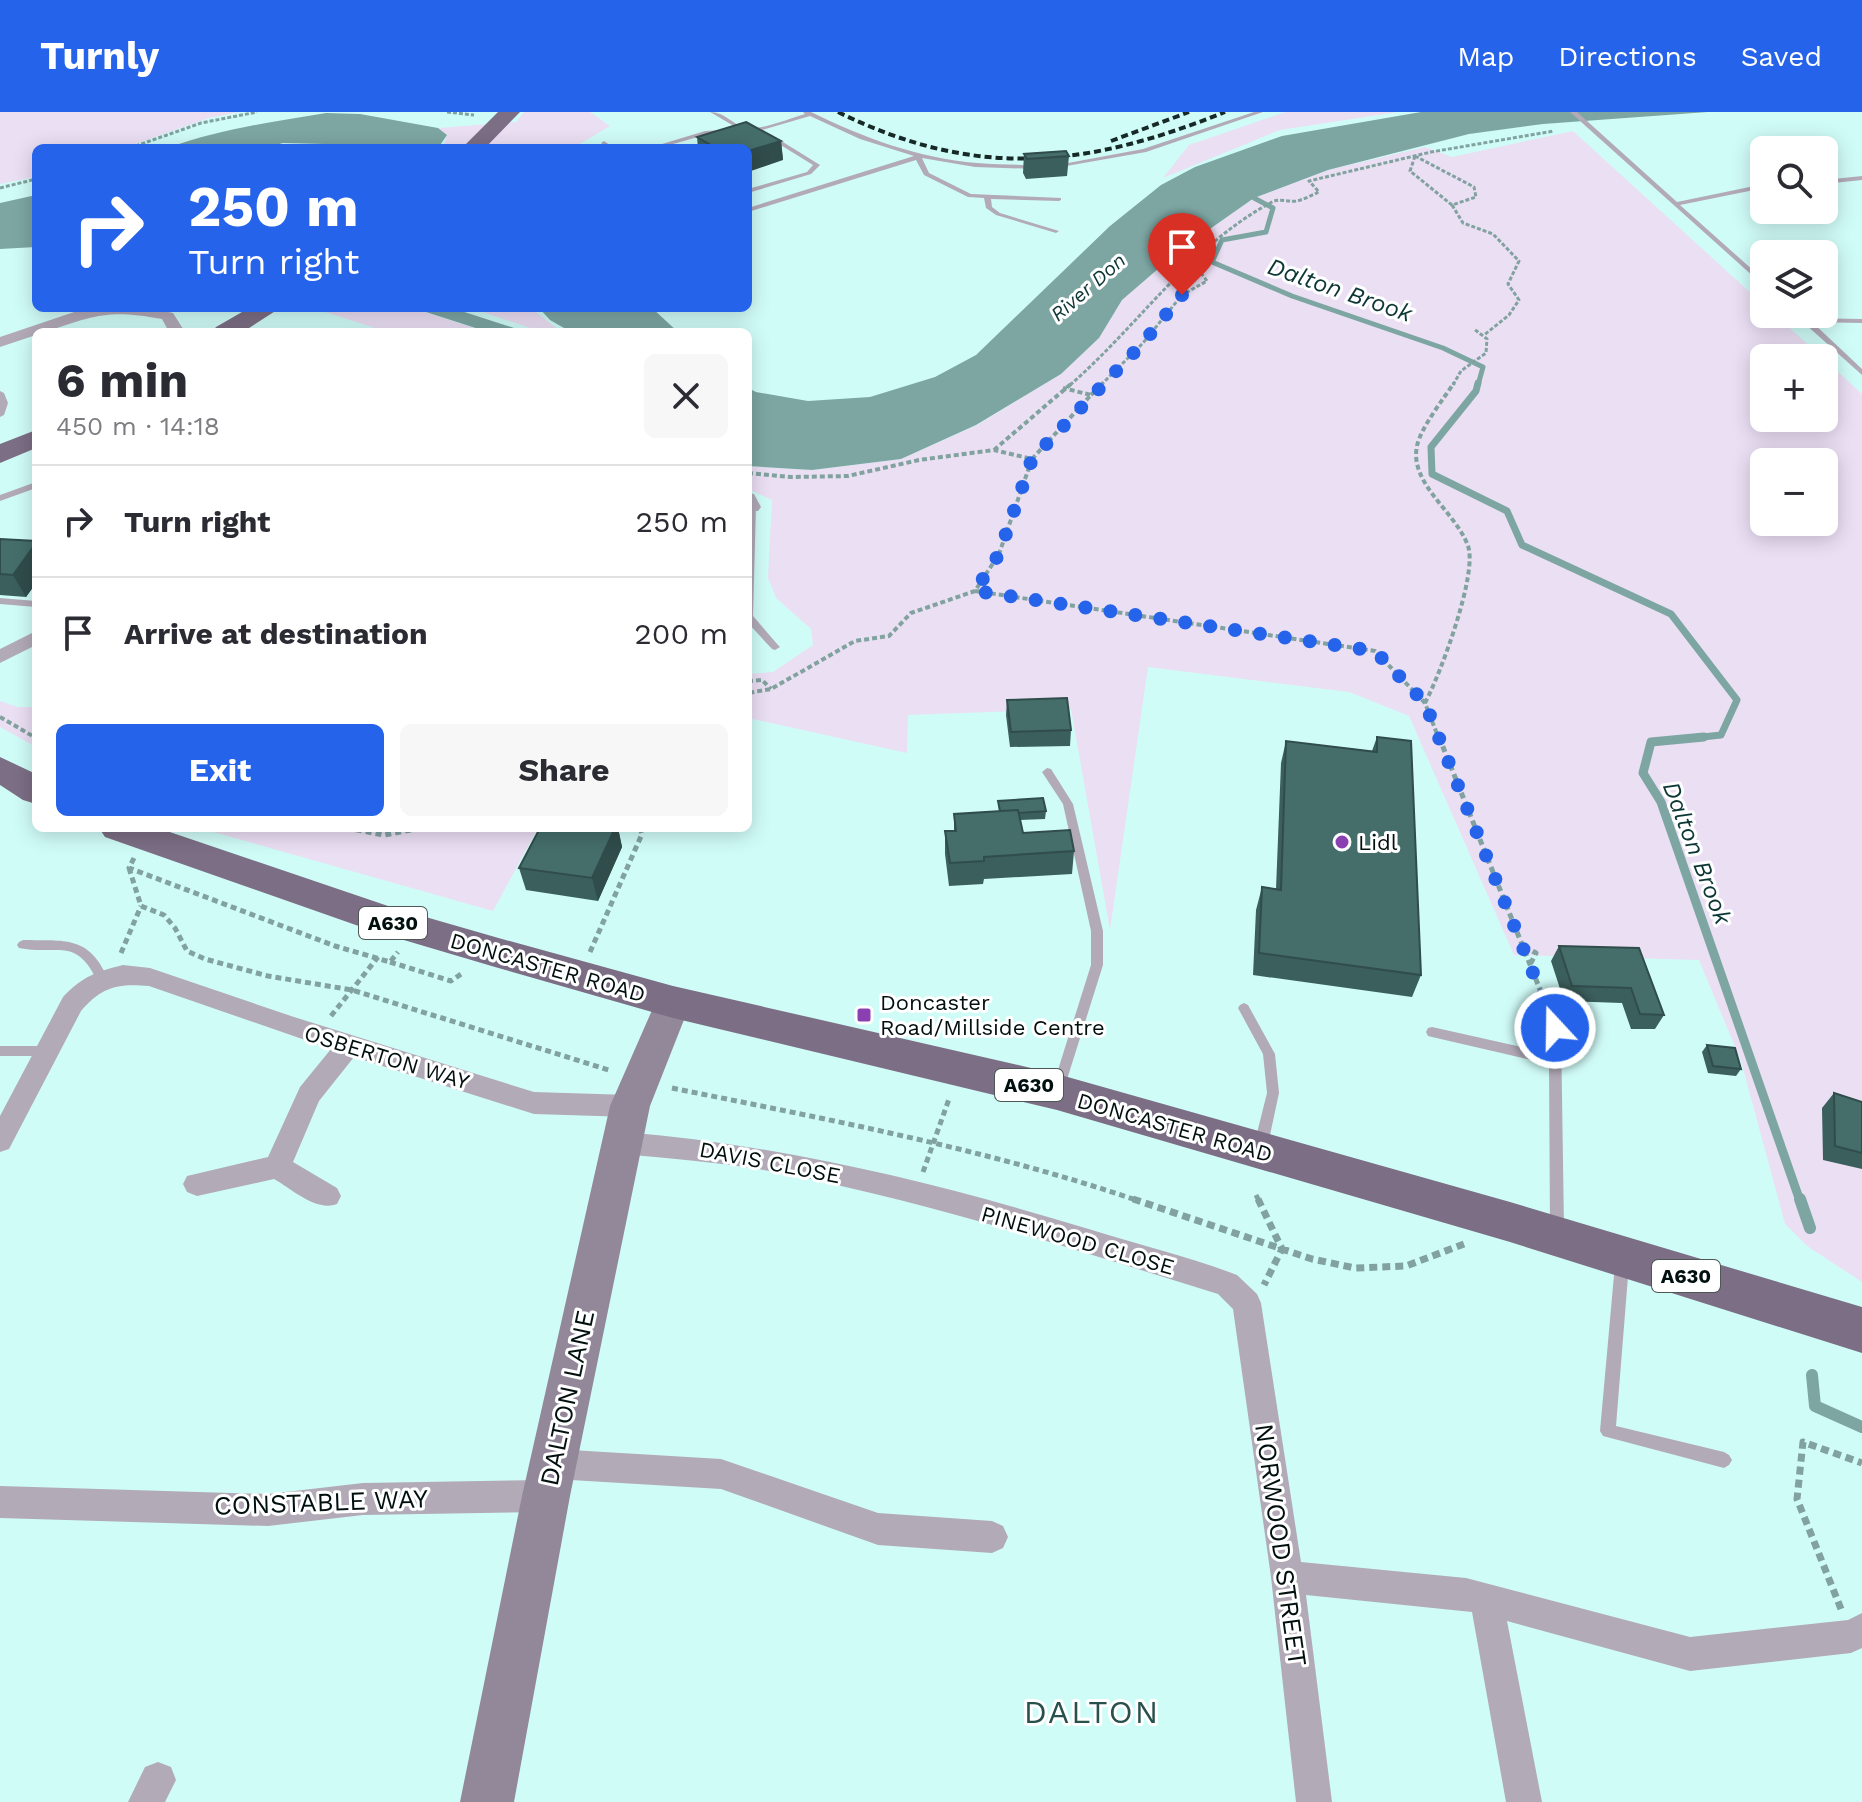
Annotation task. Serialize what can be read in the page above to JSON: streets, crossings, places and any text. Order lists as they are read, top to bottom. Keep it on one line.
{"streets":{"main road":["A630","DONCASTER ROAD"],"street":["OSBERTON WAY","DAVIS CLOSE","PINEWOOD CLOSE","DALTON LANE","CONSTABLE WAY","NORWOOD STREET"]},"crossings":[["DONCASTER ROAD","DALTON LANE"],["OSBERTON WAY","DAVIS CLOSE"],["OSBERTON WAY","DALTON LANE"],["DAVIS CLOSE","PINEWOOD CLOSE"],["DAVIS CLOSE","DALTON LANE"],["PINEWOOD CLOSE","NORWOOD STREET"],["DALTON LANE","CONSTABLE WAY"]],"districts":["DALTON"],"water":["River Don","Dalton Brook"],"places":{"other":["Lidl"],"transit":["Doncaster Road/Millside Centre"]},"page":{"header":"Turnly","nav":["Map","Directions","Saved"],"map_buttons":["+","−"],"turn":["250 m","Turn right"],"heading":["6 min","450 m · 14:18"],"list":[{"name":"Turn right","value":"250 m"},{"name":"Arrive at destination","value":"200 m"}],"buttons":["Exit","Share"]}}
